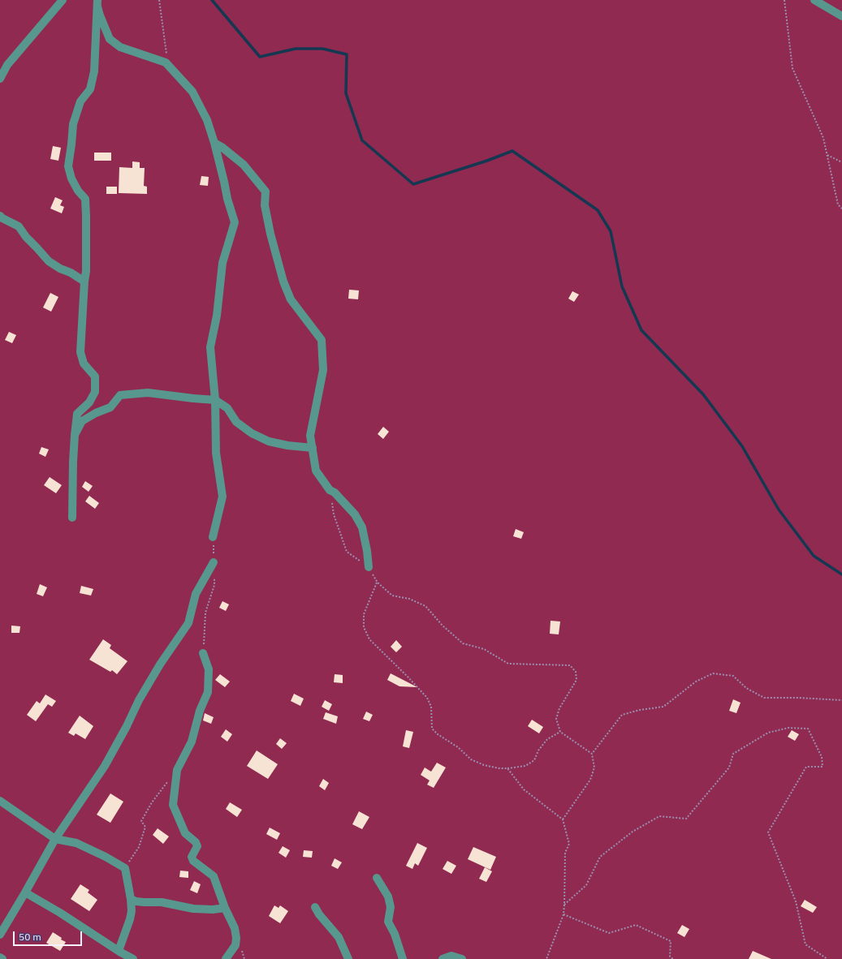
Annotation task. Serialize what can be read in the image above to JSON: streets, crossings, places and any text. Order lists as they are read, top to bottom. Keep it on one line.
{"scale_bar":"50 m"}
